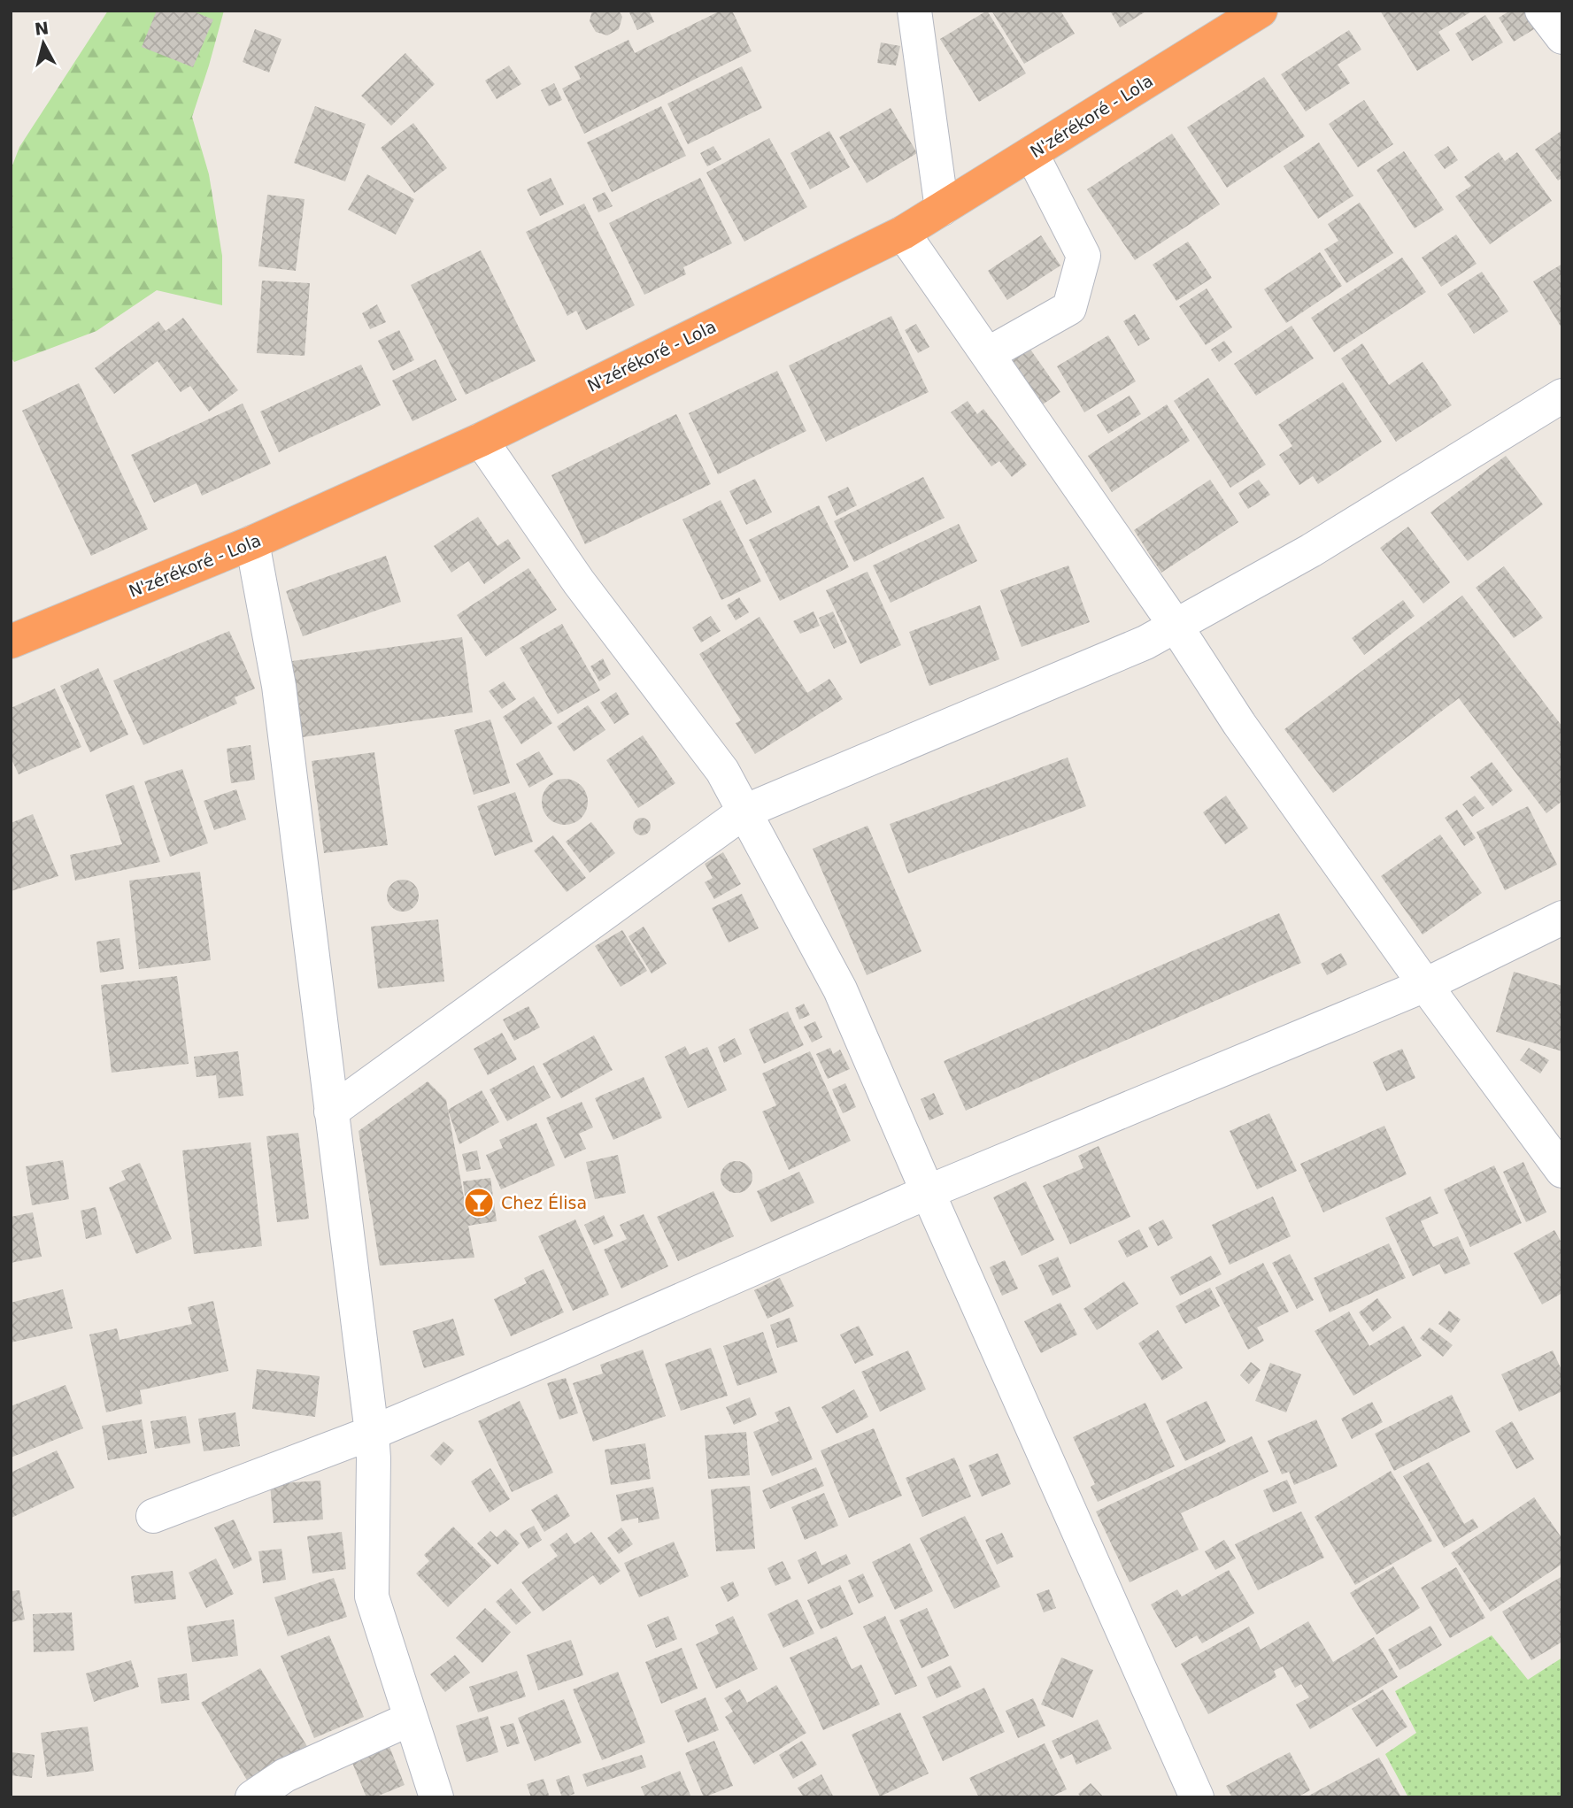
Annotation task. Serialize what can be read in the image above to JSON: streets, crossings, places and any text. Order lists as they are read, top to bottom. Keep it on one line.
{"streets":{"highway":["N'zérékoré - Lola"]},"places":{"bar":["Chez Élisa"]},"north":"top"}
